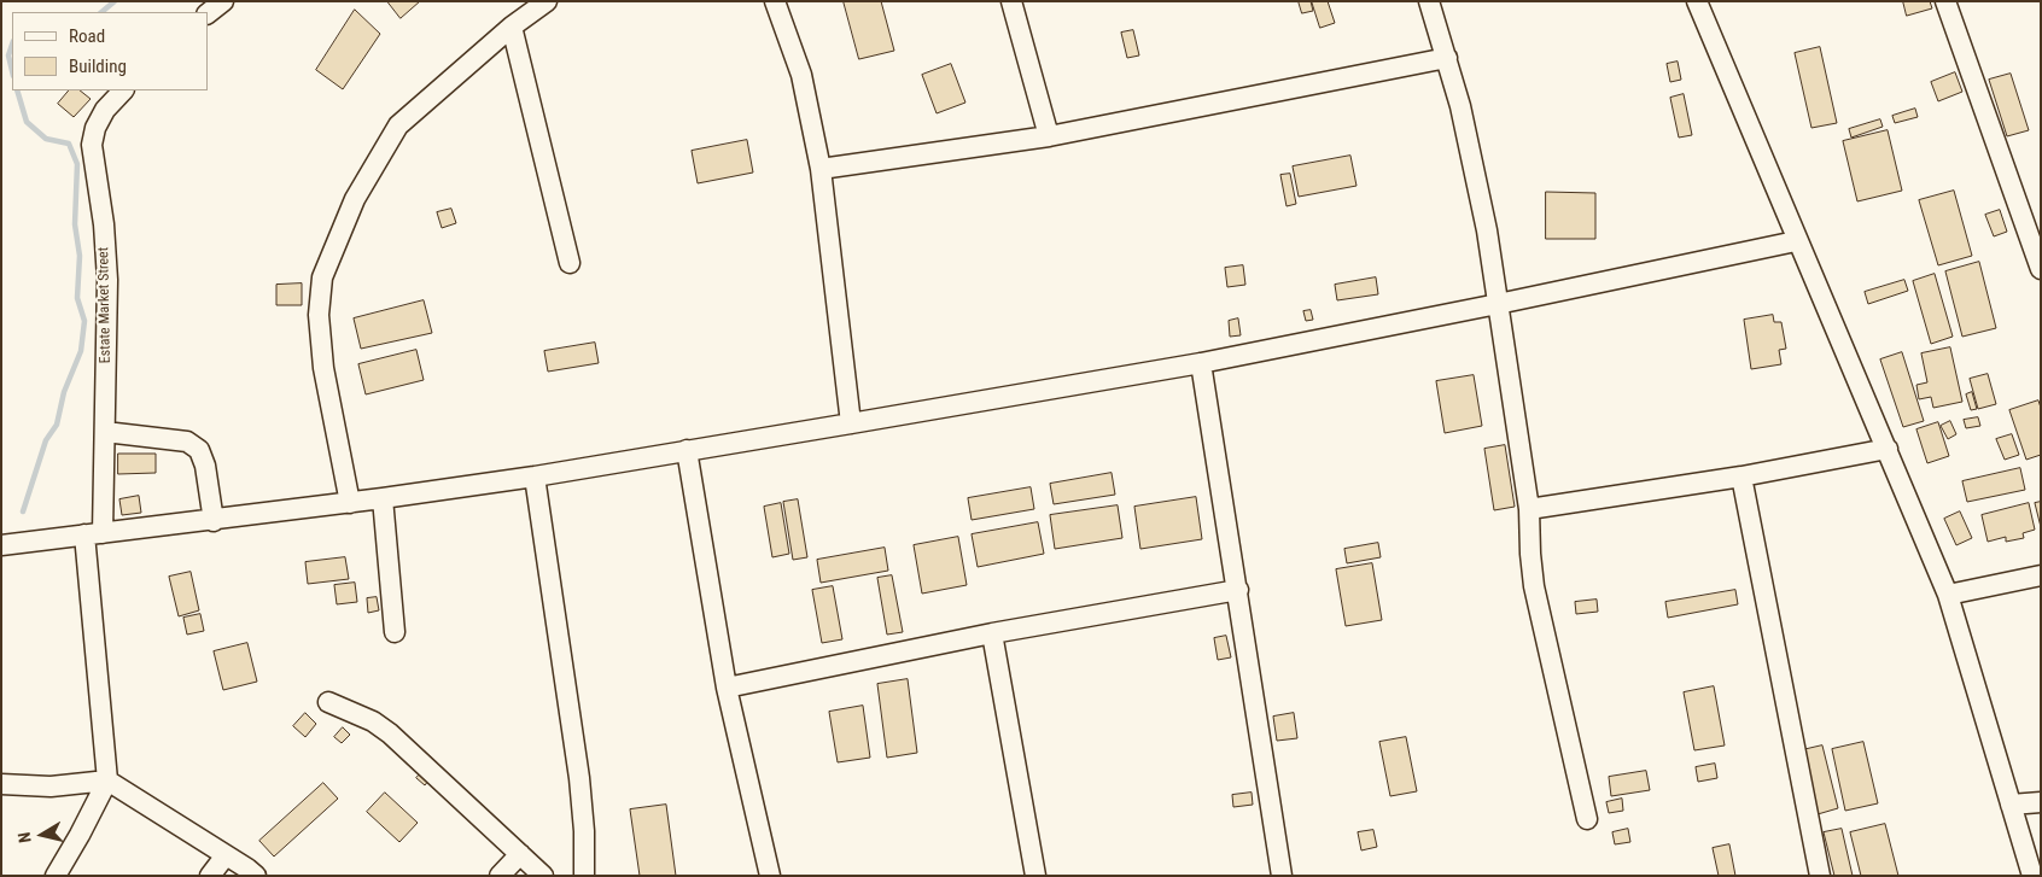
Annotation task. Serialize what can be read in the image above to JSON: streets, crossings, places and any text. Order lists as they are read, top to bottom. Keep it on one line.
{"streets":{"street":["Estate Market Street"]},"legend":["Road","Building"],"north":"left"}
